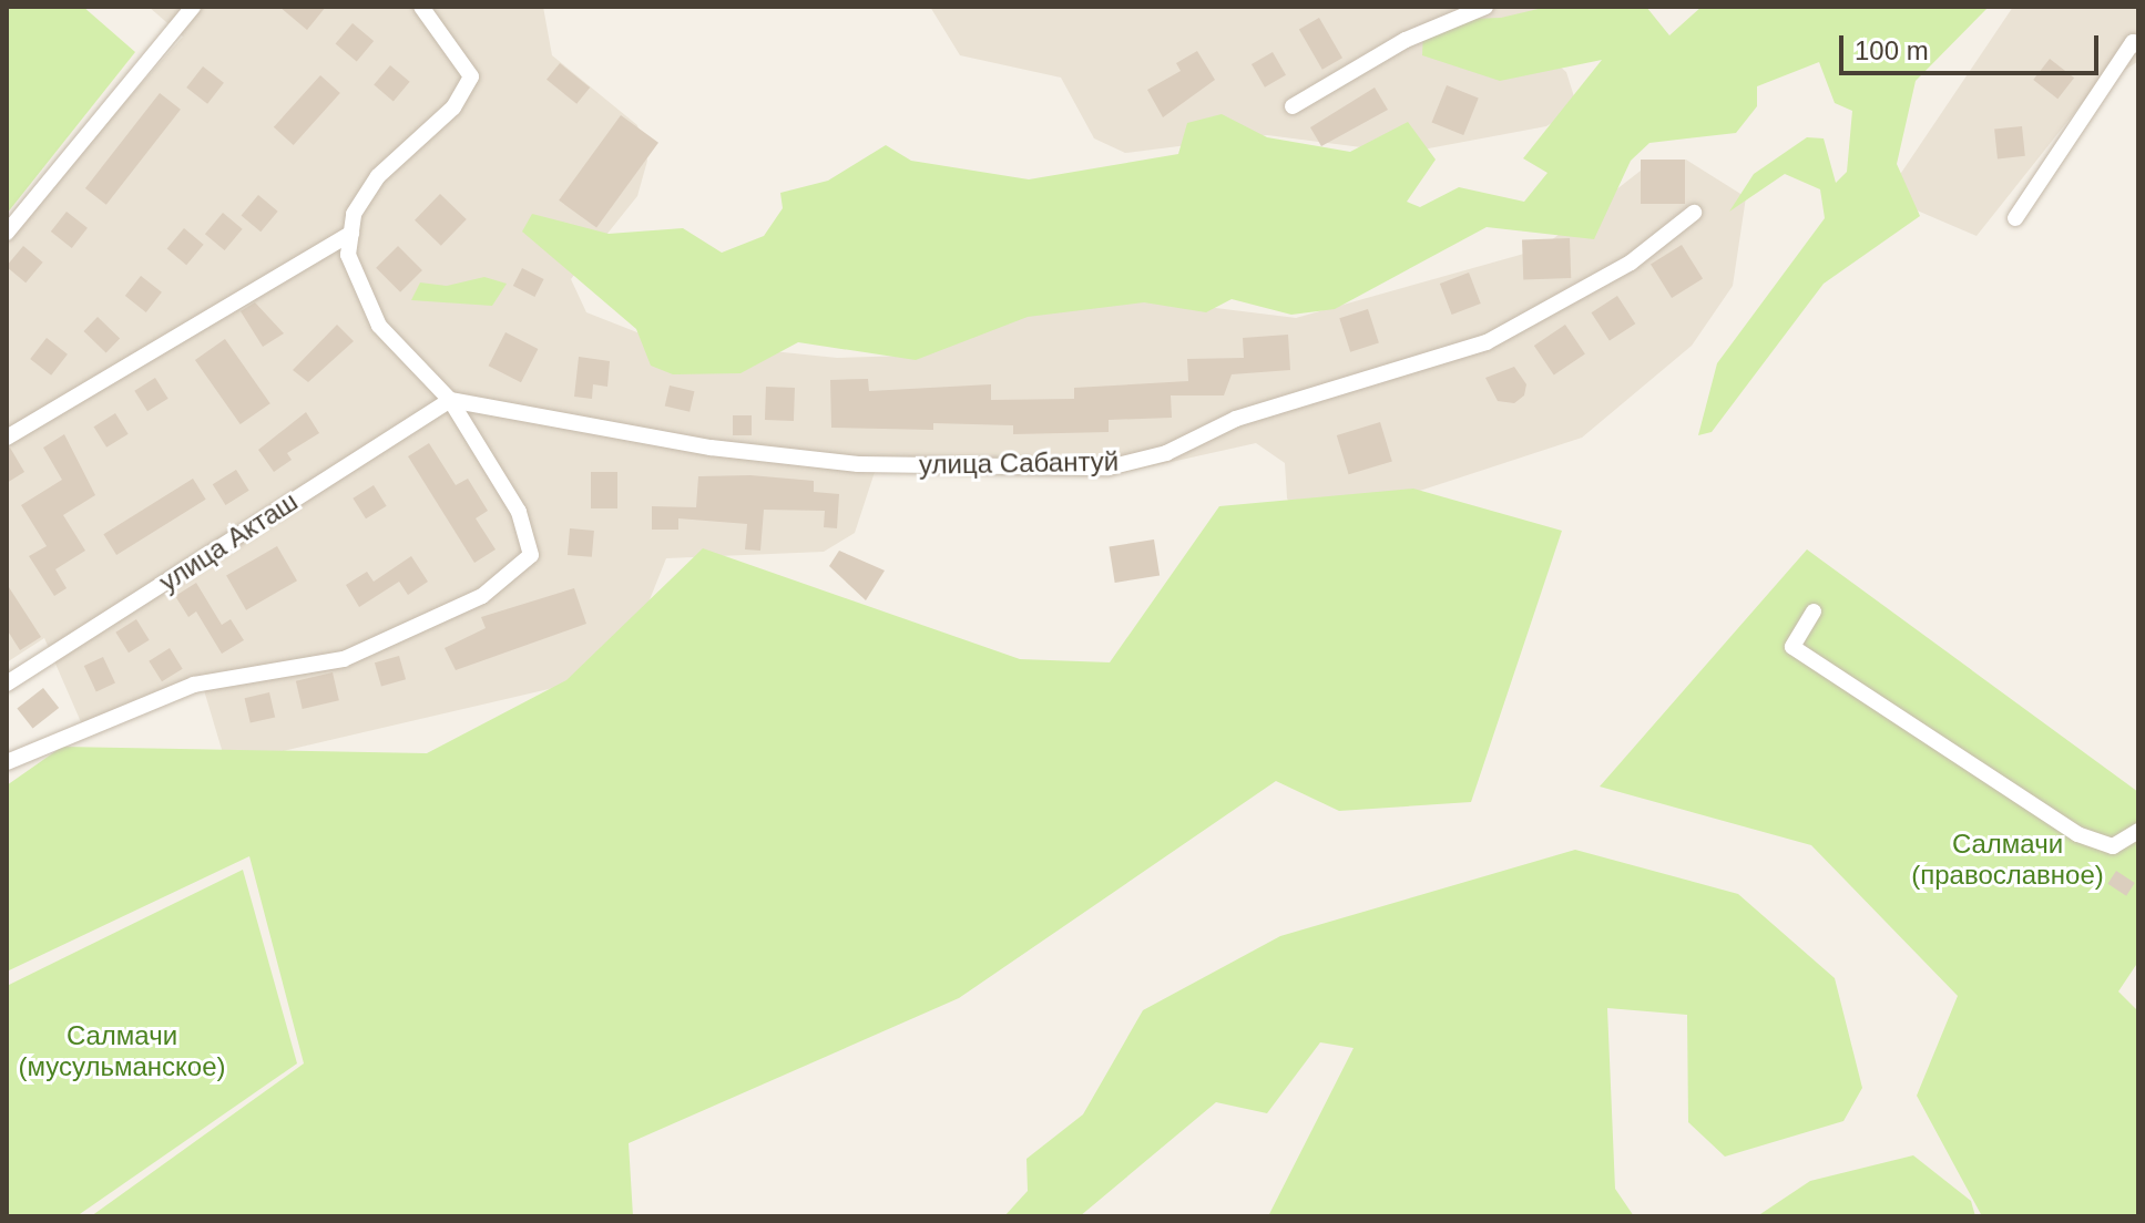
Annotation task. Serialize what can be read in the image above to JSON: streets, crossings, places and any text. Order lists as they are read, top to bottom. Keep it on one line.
{"streets":{"street":["улица Сабантуй","улица Акташ"]},"crossings":[["улица Сабантуй","улица Акташ"]],"parks":["Салмачи (православное)","Салмачи (мусульманское)"],"scale_bar":"100 m"}
